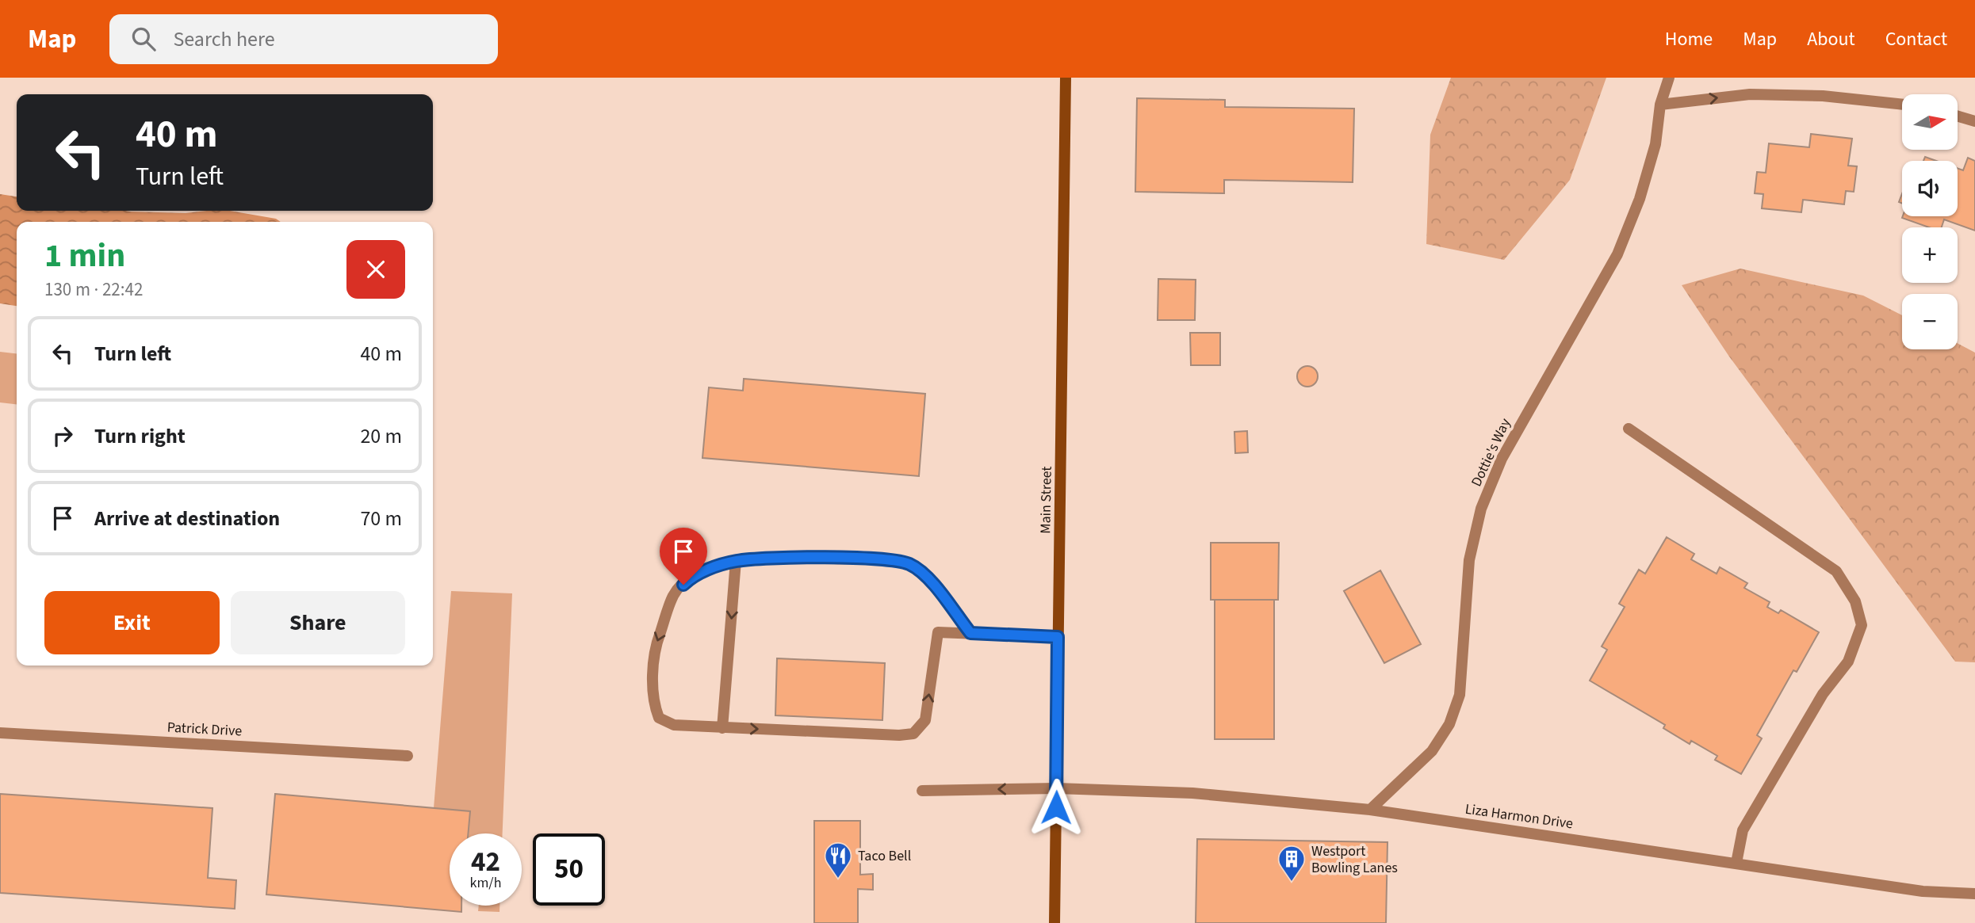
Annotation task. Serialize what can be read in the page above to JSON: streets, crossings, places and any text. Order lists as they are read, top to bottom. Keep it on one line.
{"streets":{"main road":["Main Street"],"street":["Dottie's Way","Patrick Drive","Liza Harmon Drive"]},"crossings":[["Dottie's Way","Liza Harmon Drive"],["Main Street","Liza Harmon Drive"]],"places":{"restaurant":["Taco Bell"],"building":["Westport Bowling Lanes"]},"north":"right","page":{"header":"Map","search":"Search here","nav":["Home","Map","About","Contact"],"map_buttons":["+","−"],"turn":["40 m","Turn left"],"heading":["1 min","130 m · 22:42"],"list":[{"name":"Turn left","value":"40 m"},{"name":"Turn right","value":"20 m"},{"name":"Arrive at destination","value":"70 m"}],"buttons":["Exit","Share"],"speed":"42 km/h","limit":"50"}}
